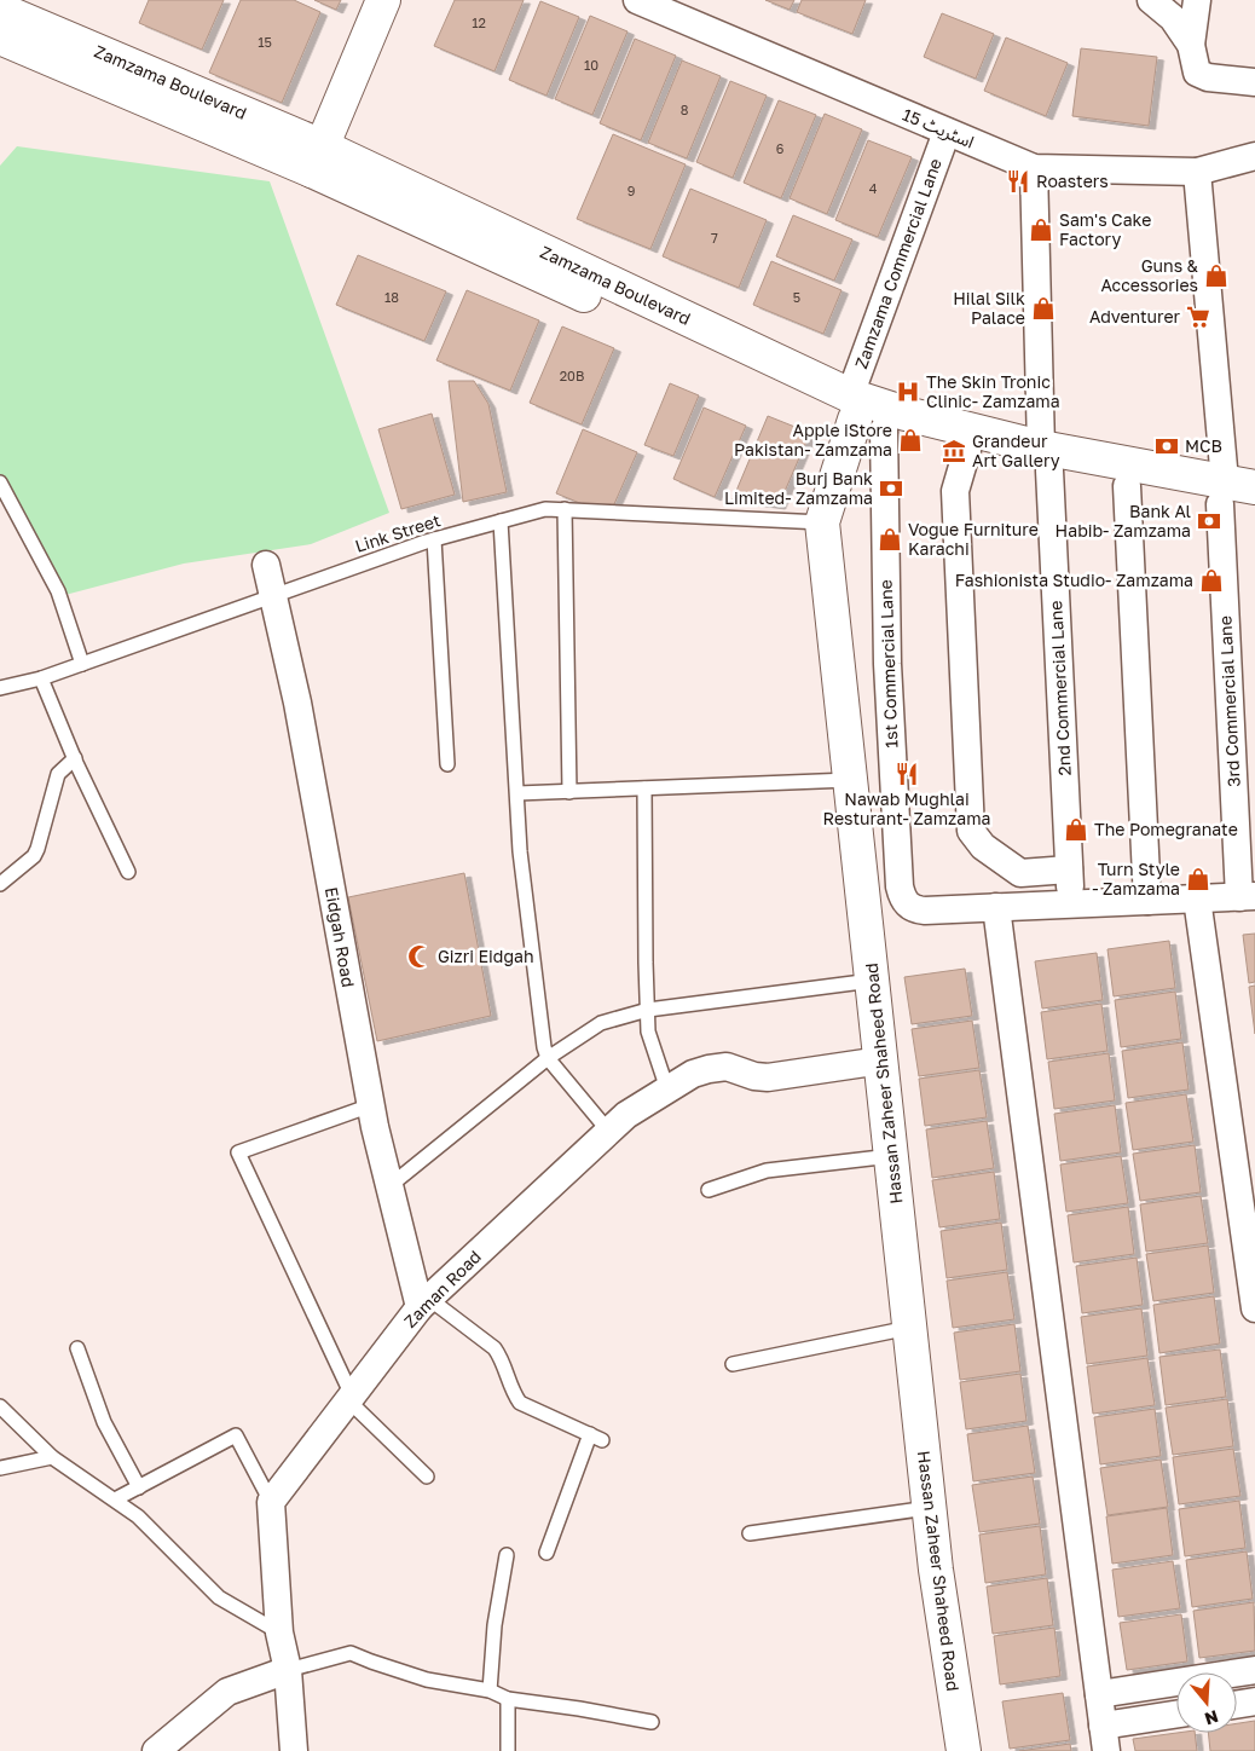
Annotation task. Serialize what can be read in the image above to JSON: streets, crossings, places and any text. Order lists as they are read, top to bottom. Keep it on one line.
{"streets":{"main road":["Zamzama Boulevard","Hassan Zaheer Shaheed Road"],"street":["اسٹریٹ 15","Zamzama Commercial Lane","1st Commercial Lane","2nd Commercial Lane","3rd Commercial Lane","Eidgah Road","Zaman Road"],"lane":["Link Street"]},"crossings":[["Zamzama Boulevard","Zamzama Commercial Lane"],["Zamzama Boulevard","1st Commercial Lane"],["Zamzama Boulevard","2nd Commercial Lane"],["Zamzama Boulevard","3rd Commercial Lane"],["Zamzama Boulevard","Hassan Zaheer Shaheed Road"],["اسٹریٹ 15","Zamzama Commercial Lane"],["اسٹریٹ 15","2nd Commercial Lane"],["اسٹریٹ 15","3rd Commercial Lane"],["Zamzama Commercial Lane","1st Commercial Lane"],["Zamzama Commercial Lane","Hassan Zaheer Shaheed Road"],["Link Street","Eidgah Road"],["Link Street","Hassan Zaheer Shaheed Road"],["1st Commercial Lane","Hassan Zaheer Shaheed Road"],["Eidgah Road","Zaman Road"],["Hassan Zaheer Shaheed Road","Zaman Road"]],"places":{"restaurant":["Roasters","Nawab Mughlai Resturant- Zamzama"],"shop":["Sam's Cake Factory","Guns & Accessories","Hilal Silk Palace","Apple iStore Pakistan- Zamzama","Vogue Furniture Karachi","Fashionista Studio- Zamzama","The Pomegranate","Turn Style - Zamzama"],"supermarket":["Adventurer"],"hospital":["The Skin Tronic Clinic- Zamzama"],"bank":["MCB","Burj Bank Limited- Zamzama","Bank Al Habib- Zamzama"],"museum":["Grandeur Art Gallery"],"mosque":["Gizri Eidgah"]},"house_numbers":["12","15","10","8","6","4","9","7","18","5","20B"],"north":"bottom"}
